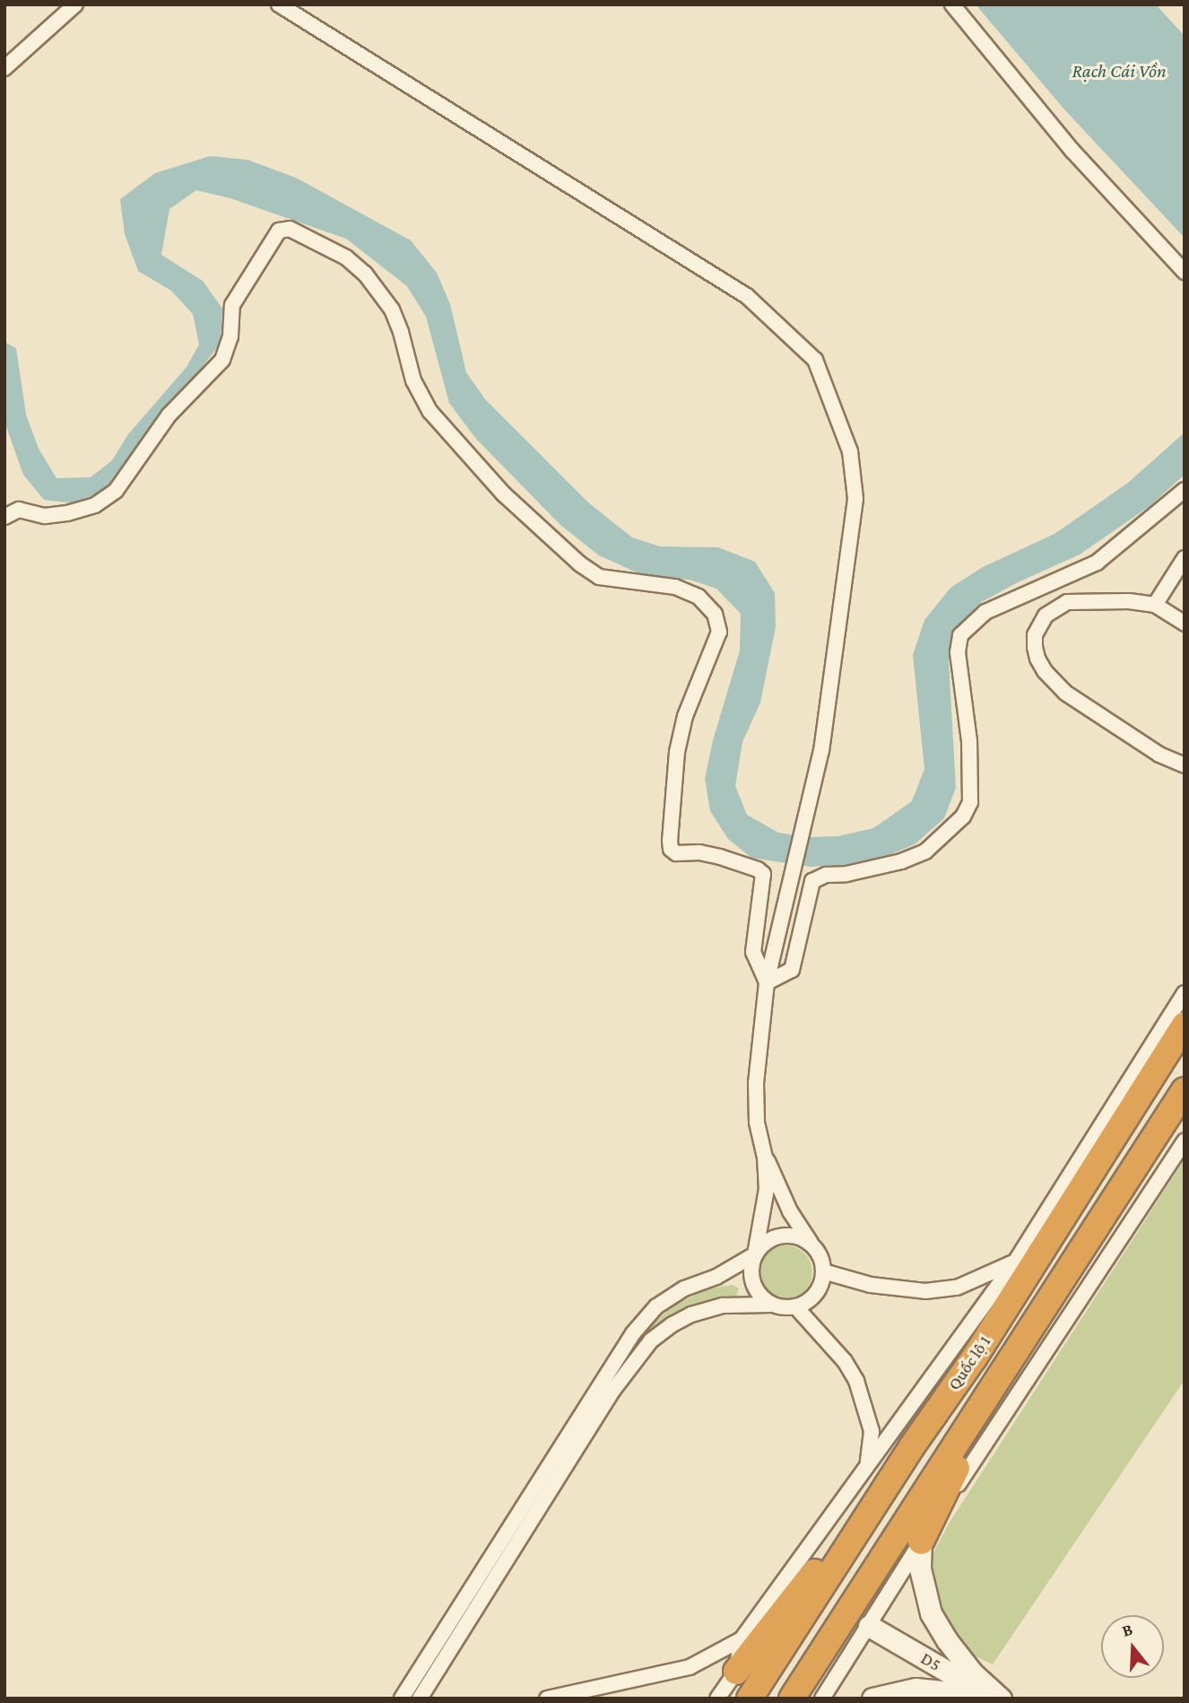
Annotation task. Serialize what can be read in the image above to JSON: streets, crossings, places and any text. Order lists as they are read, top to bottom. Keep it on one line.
{"streets":{"highway":["Quốc lộ 1"],"street":["D5"]},"water":["Rạch Cái Vồn"],"north":"top"}
